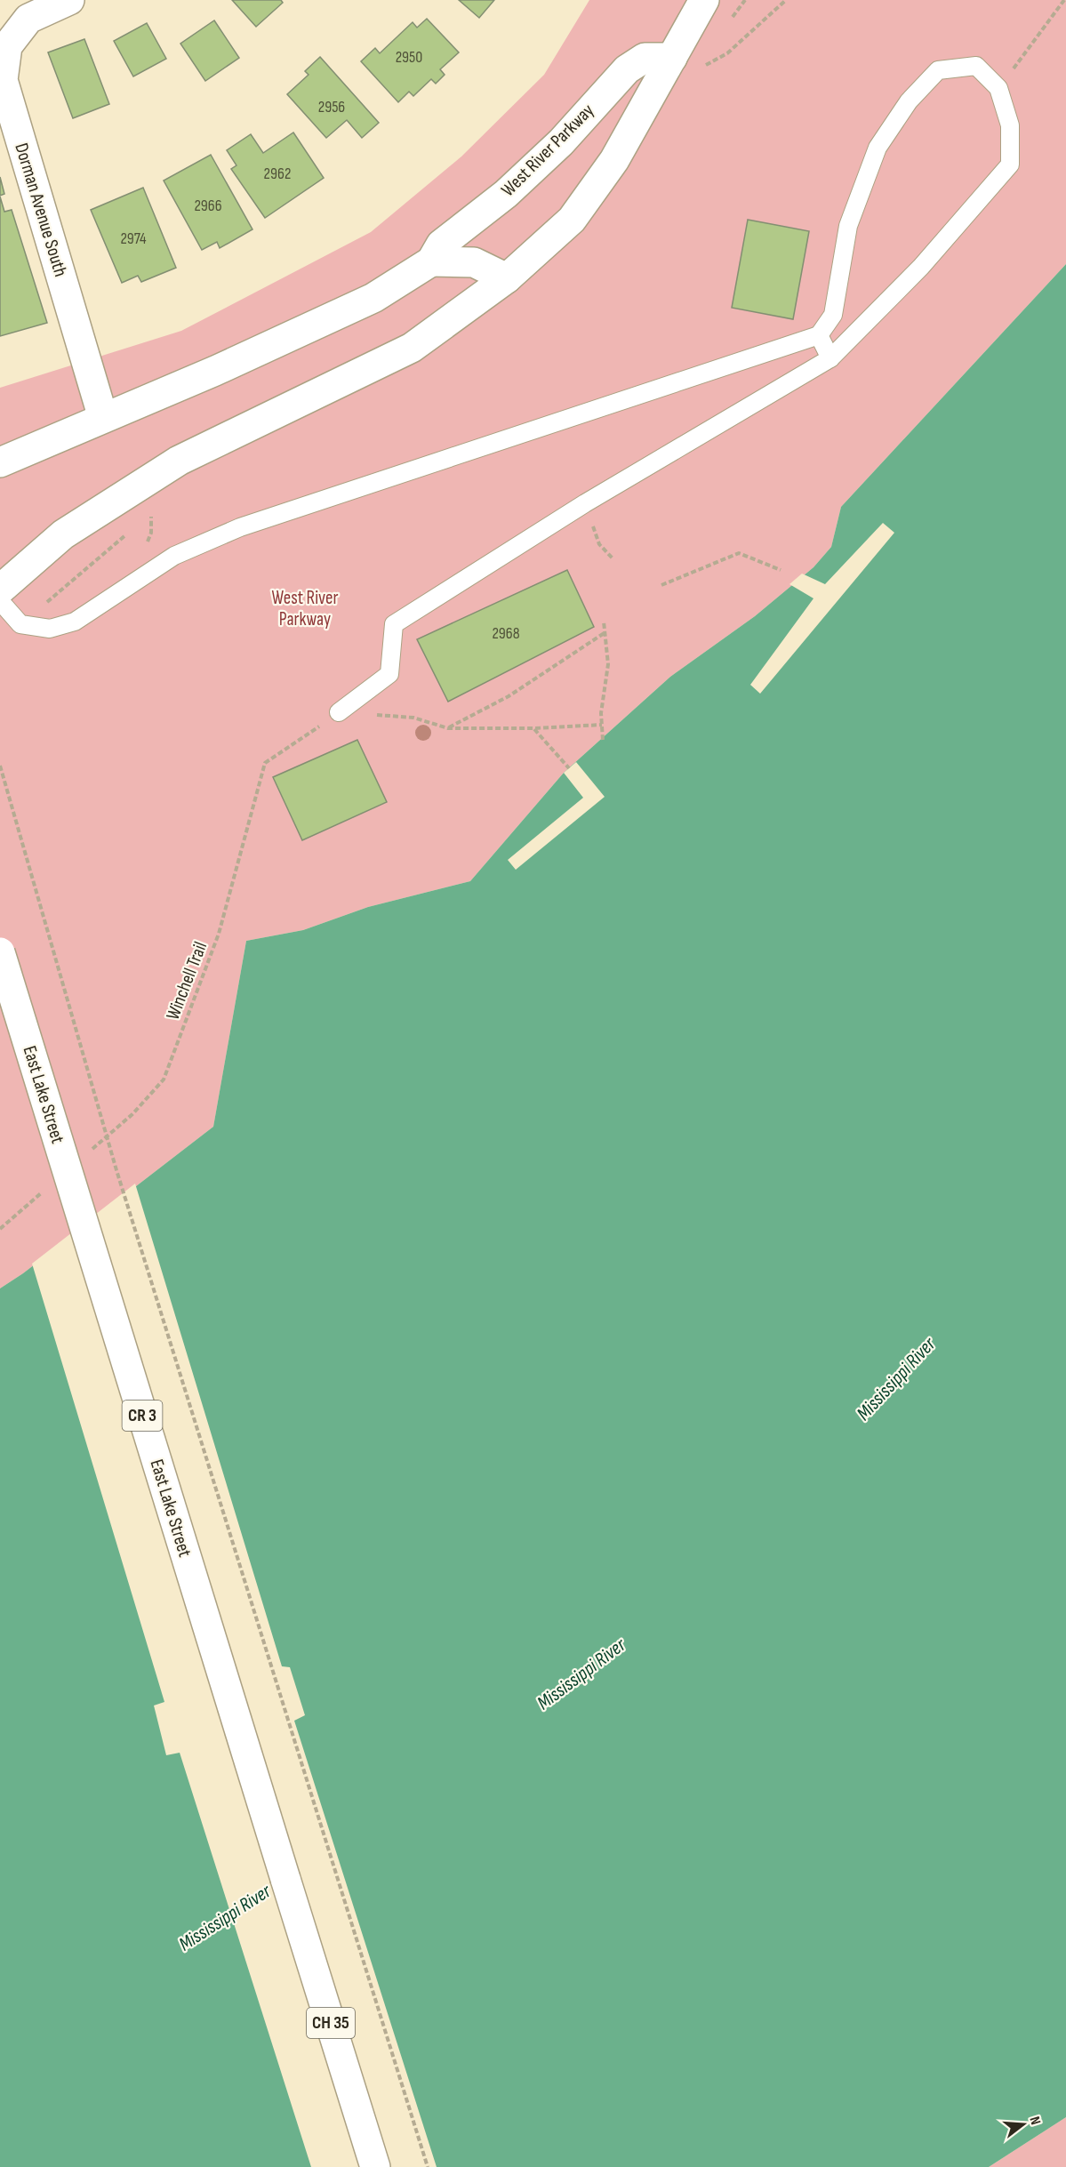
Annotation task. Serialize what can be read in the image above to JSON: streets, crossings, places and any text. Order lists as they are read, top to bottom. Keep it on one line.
{"streets":{"street":["West River Parkway","Dorman Avenue South","East Lake Street","CR 3","CH 35"],"path":["Winchell Trail"]},"crossings":[["West River Parkway","Dorman Avenue South"],["East Lake Street","CH 35"]],"water":["Mississippi River"],"parks":["West River Parkway"],"house_numbers":["2950","2956","2962","2966","2974","2968"],"north":"right"}
